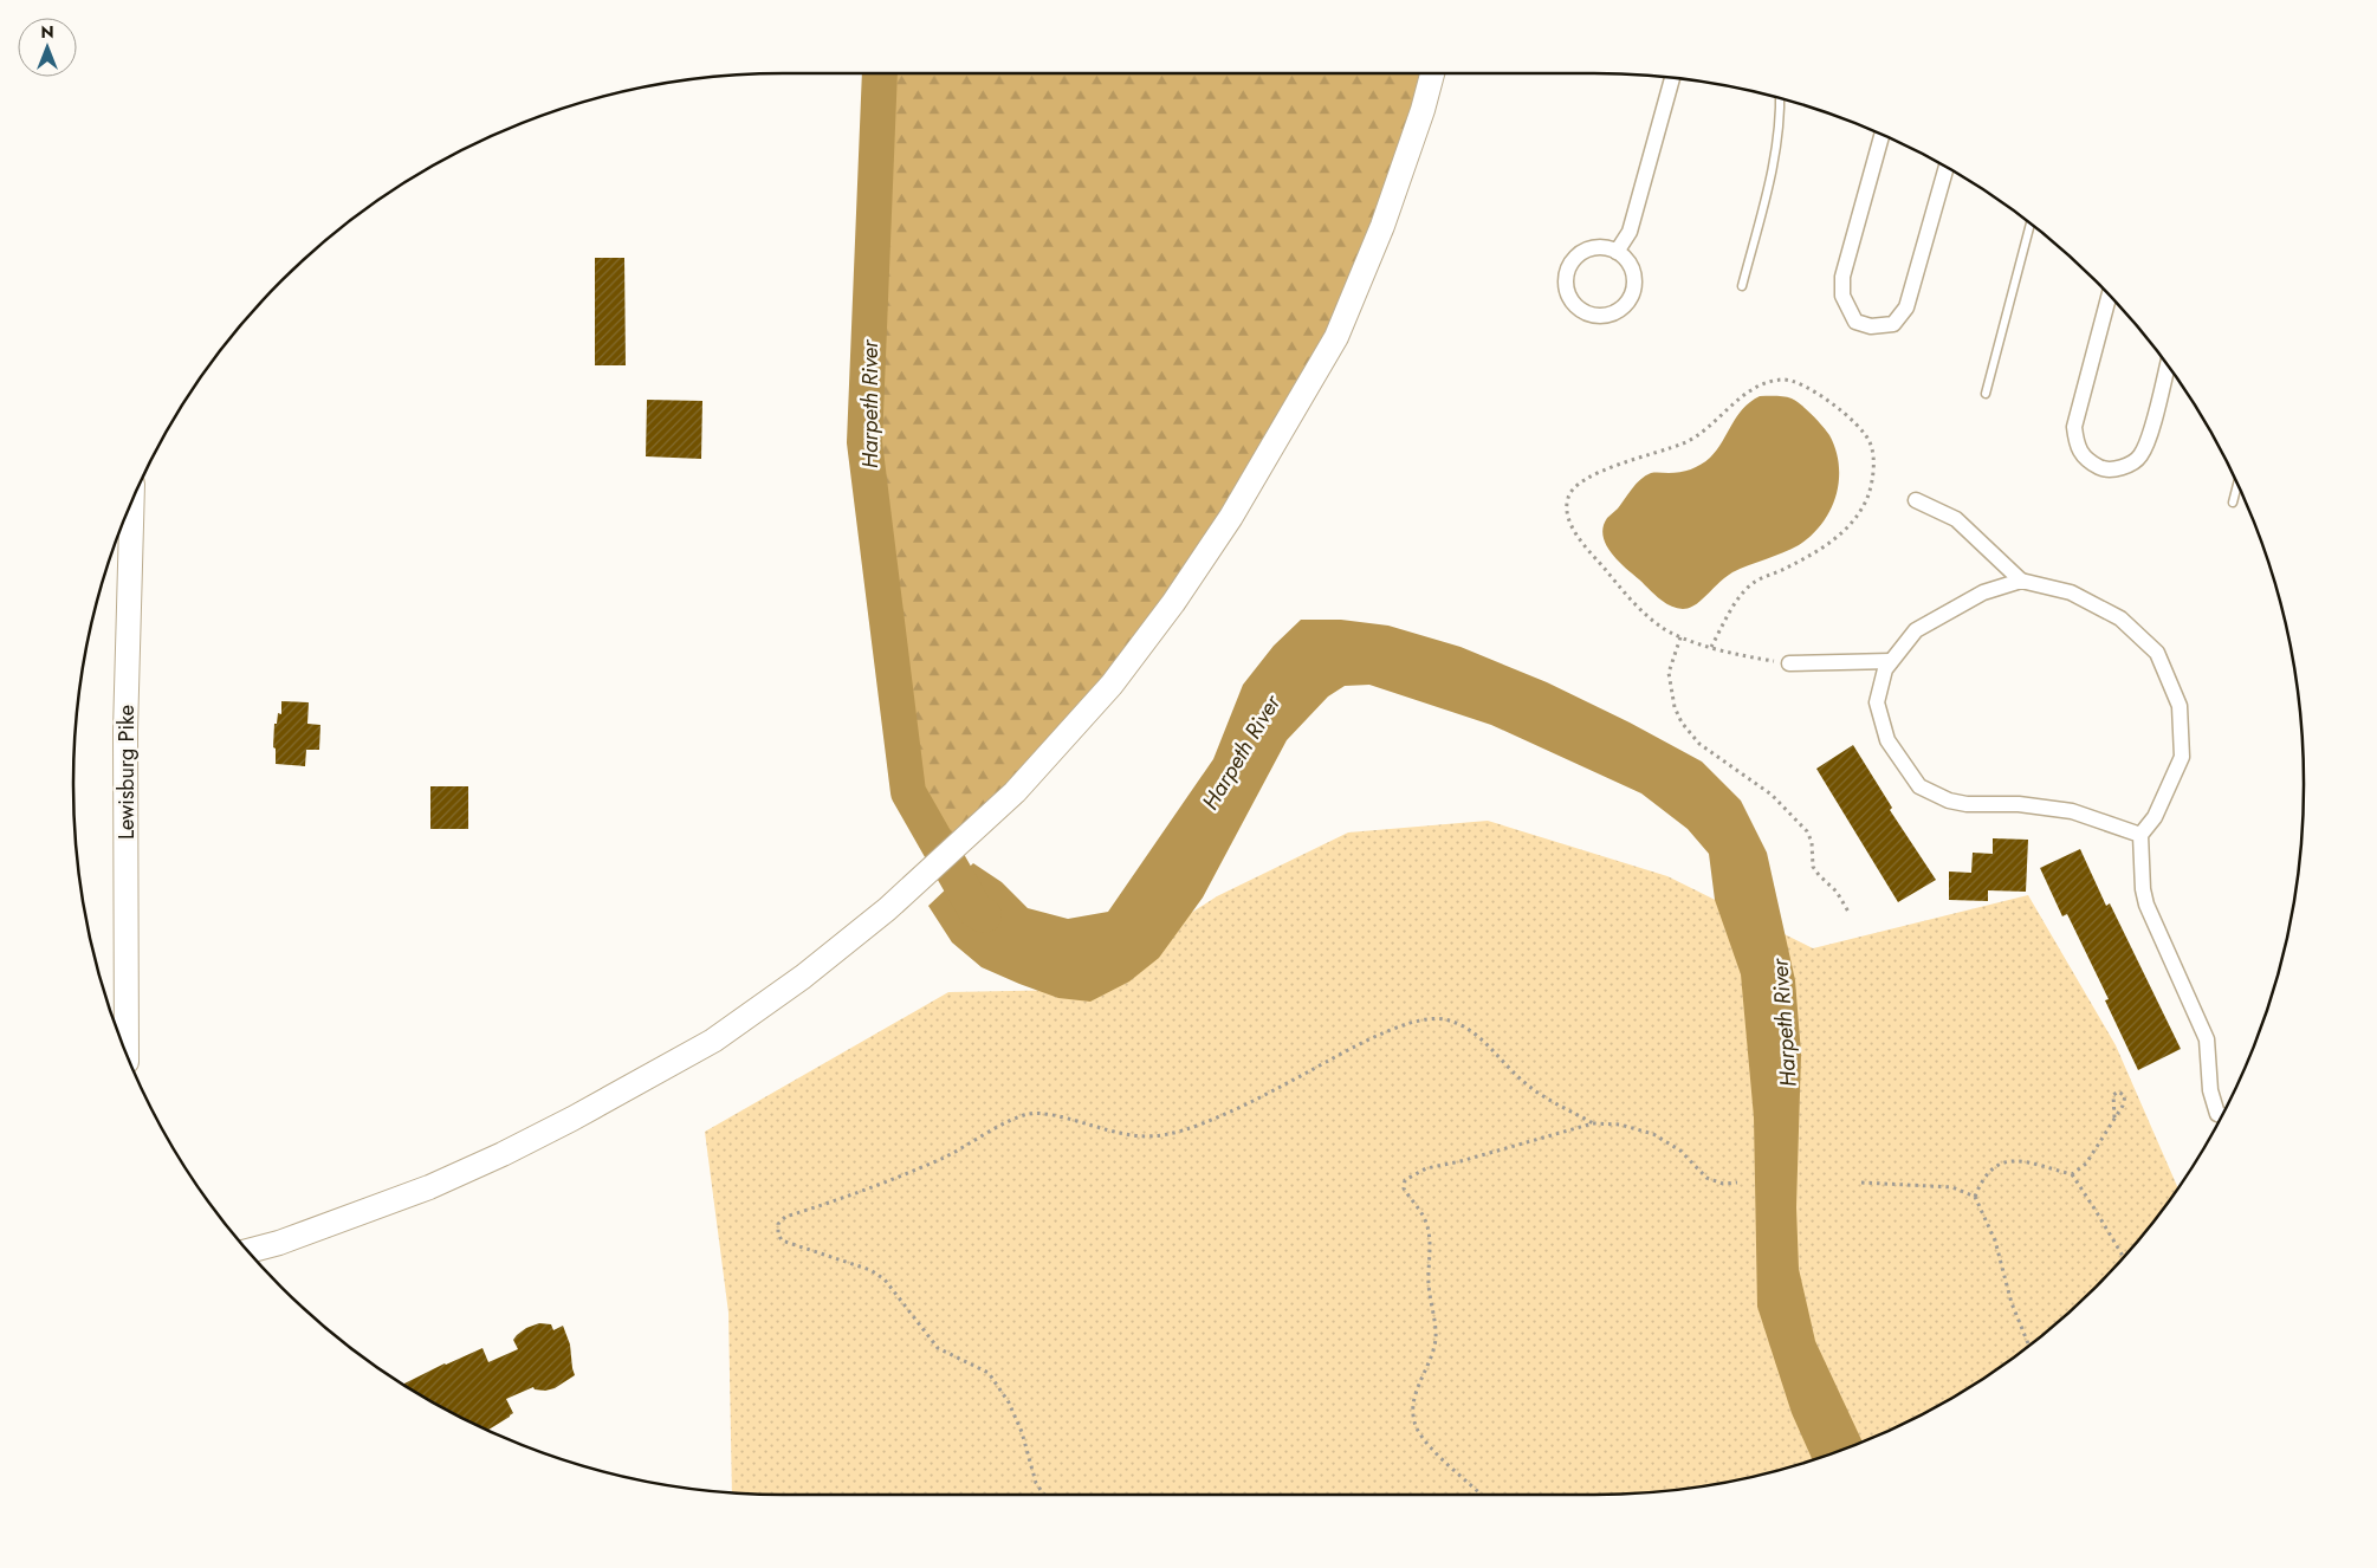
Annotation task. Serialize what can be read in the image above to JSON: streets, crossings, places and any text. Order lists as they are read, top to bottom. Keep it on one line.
{"streets":{"main road":["Lewisburg Pike"]},"water":["Harpeth River"],"north":"top"}
